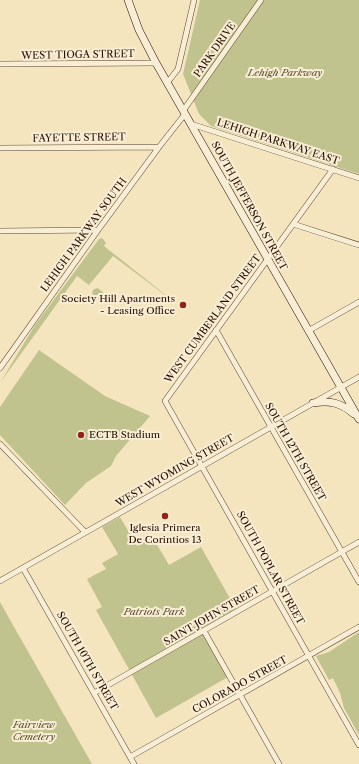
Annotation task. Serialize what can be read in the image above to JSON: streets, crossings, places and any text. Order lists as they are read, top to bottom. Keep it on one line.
{"streets":{"main road":["SOUTH JEFFERSON STREET"],"street":["PARK DRIVE","WEST TIOGA STREET","FAYETTE STREET","LEHIGH PARKWAY EAST","LEHIGH PARKWAY SOUTH","WEST CUMBERLAND STREET","SOUTH 12TH STREET","WEST WYOMING STREET","SOUTH POPLAR STREET","SAINT JOHN STREET","SOUTH 10TH STREET","COLORADO STREET"]},"crossings":[["PARK DRIVE","SOUTH JEFFERSON STREET"],["PARK DRIVE","LEHIGH PARKWAY SOUTH"],["WEST TIOGA STREET","SOUTH JEFFERSON STREET"],["FAYETTE STREET","LEHIGH PARKWAY SOUTH"],["LEHIGH PARKWAY EAST","SOUTH JEFFERSON STREET"],["LEHIGH PARKWAY EAST","WEST CUMBERLAND STREET"],["SOUTH JEFFERSON STREET","LEHIGH PARKWAY SOUTH"],["SOUTH JEFFERSON STREET","WEST CUMBERLAND STREET"],["SOUTH JEFFERSON STREET","WEST WYOMING STREET"],["WEST CUMBERLAND STREET","SOUTH 12TH STREET"],["WEST CUMBERLAND STREET","SOUTH POPLAR STREET"],["SOUTH 12TH STREET","WEST WYOMING STREET"],["SOUTH 12TH STREET","SAINT JOHN STREET"],["WEST WYOMING STREET","SOUTH POPLAR STREET"],["WEST WYOMING STREET","SOUTH 10TH STREET"],["SOUTH POPLAR STREET","SAINT JOHN STREET"],["SOUTH POPLAR STREET","COLORADO STREET"],["SAINT JOHN STREET","SOUTH 10TH STREET"],["SOUTH 10TH STREET","COLORADO STREET"]],"parks":["Lehigh Parkway","Patriots Park","Fairview Cemetery"],"places":["Society Hill Apartments - Leasing Office","ECTB Stadium","Iglesia Primera De Corintios 13"]}
